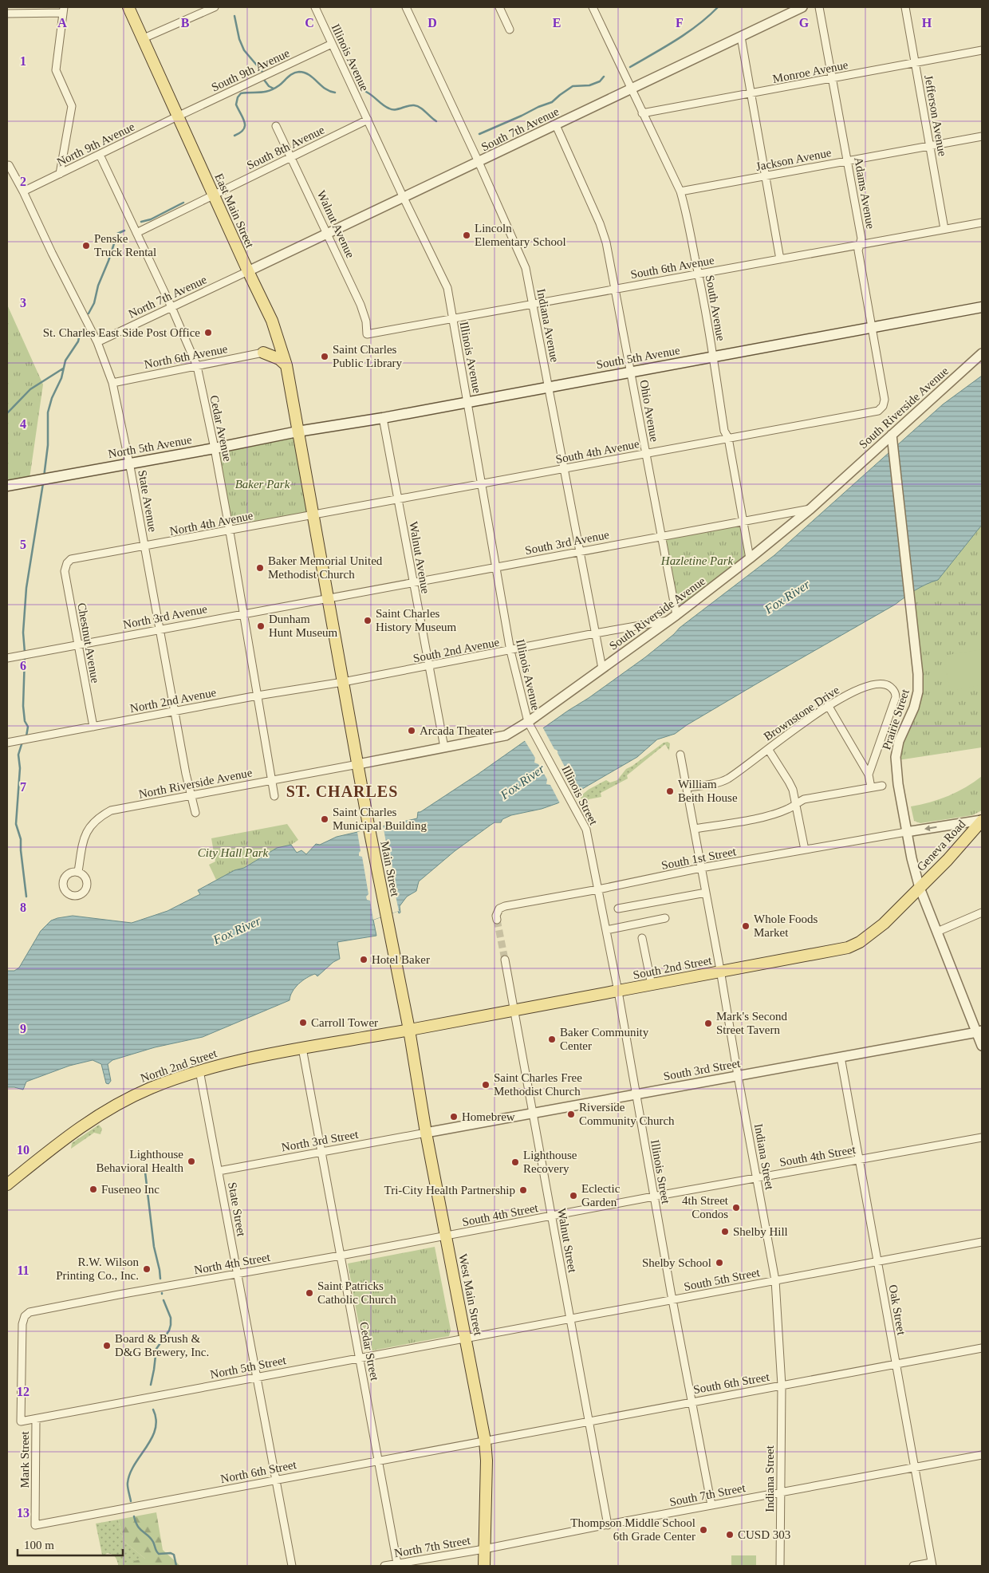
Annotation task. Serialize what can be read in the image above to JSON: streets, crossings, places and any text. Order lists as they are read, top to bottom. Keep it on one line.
{"streets":{"main road":["East Main Street","South 5th Avenue","North 5th Avenue","Geneva Road","Main Street","South 2nd Street","North 2nd Street","West Main Street"],"street":["Illinois Avenue","South 9th Avenue","Monroe Avenue","Jefferson Avenue","South 7th Avenue","North 9th Avenue","South 8th Avenue","Jackson Avenue","Adams Avenue","Walnut Avenue","South 6th Avenue","North 7th Avenue","South Avenue","Indiana Avenue","North 6th Avenue","South Riverside Avenue","Ohio Avenue","Cedar Avenue","South 4th Avenue","State Avenue","North 4th Avenue","South 3rd Avenue","North 3rd Avenue","Chestnut Avenue","South 2nd Avenue","North 2nd Avenue","Brownstone Drive","Prairie Street","North Riverside Avenue","Illinois Street","South 1st Street","South 3rd Street","North 3rd Street","South 4th Street","Indiana Street","State Street","Walnut Street","North 4th Street","South 5th Street","Oak Street","Cedar Street","North 5th Street","South 6th Street","Mark Street","North 6th Street","South 7th Street","North 7th Street"]},"crossings":[["Illinois Avenue","South 9th Avenue"],["Illinois Avenue","South 7th Avenue"],["Illinois Avenue","South 8th Avenue"],["Illinois Avenue","South 6th Avenue"],["Illinois Avenue","South 5th Avenue"],["Illinois Avenue","South Riverside Avenue"],["Illinois Avenue","South 4th Avenue"],["Illinois Avenue","South 3rd Avenue"],["Illinois Avenue","South 2nd Avenue"],["Illinois Avenue","Illinois Street"],["South 9th Avenue","North 9th Avenue"],["South 9th Avenue","East Main Street"],["Monroe Avenue","Jefferson Avenue"],["Monroe Avenue","Adams Avenue"],["Monroe Avenue","South Avenue"],["Jefferson Avenue","Jackson Avenue"],["Jefferson Avenue","South 6th Avenue"],["South 7th Avenue","East Main Street"],["South 7th Avenue","Walnut Avenue"],["South 7th Avenue","North 7th Avenue"],["South 7th Avenue","South Avenue"],["South 7th Avenue","Indiana Avenue"],["South 7th Avenue","Ohio Avenue"],["North 9th Avenue","East Main Street"],["North 9th Avenue","Cedar Avenue"],["North 9th Avenue","State Avenue"],["South 8th Avenue","East Main Street"],["South 8th Avenue","Walnut Avenue"],["South 8th Avenue","Cedar Avenue"],["Jackson Avenue","Adams Avenue"],["Jackson Avenue","South Avenue"],["Adams Avenue","South 6th Avenue"],["Adams Avenue","South 5th Avenue"],["Adams Avenue","South 4th Avenue"],["East Main Street","North 7th Avenue"],["East Main Street","South 5th Avenue"],["East Main Street","North 5th Avenue"],["East Main Street","South 4th Avenue"],["East Main Street","North 4th Avenue"],["East Main Street","South 3rd Avenue"],["East Main Street","North 3rd Avenue"],["East Main Street","Main Street"],["Walnut Avenue","South 6th Avenue"],["Walnut Avenue","South 5th Avenue"],["Walnut Avenue","South Riverside Avenue"],["Walnut Avenue","South 4th Avenue"],["Walnut Avenue","South 3rd Avenue"],["Walnut Avenue","South 2nd Avenue"],["South 6th Avenue","South Avenue"],["South 6th Avenue","Indiana Avenue"],["South 6th Avenue","Ohio Avenue"],["North 7th Avenue","Cedar Avenue"],["North 7th Avenue","State Avenue"],["South Avenue","South 5th Avenue"],["South Avenue","South Riverside Avenue"],["South Avenue","South 4th Avenue"],["South Avenue","South 3rd Avenue"],["Indiana Avenue","South 5th Avenue"],["Indiana Avenue","South Riverside Avenue"],["Indiana Avenue","South 4th Avenue"],["Indiana Avenue","South 3rd Avenue"],["Indiana Avenue","South 2nd Avenue"],["North 6th Avenue","Cedar Avenue"],["North 6th Avenue","State Avenue"],["South 5th Avenue","Ohio Avenue"],["South 5th Avenue","North 5th Avenue"],["South Riverside Avenue","Ohio Avenue"],["South Riverside Avenue","South 3rd Avenue"],["South Riverside Avenue","South 2nd Avenue"],["South Riverside Avenue","Prairie Street"],["South Riverside Avenue","North Riverside Avenue"],["South Riverside Avenue","Main Street"],["Ohio Avenue","South 4th Avenue"],["Ohio Avenue","South 3rd Avenue"],["Cedar Avenue","North 5th Avenue"],["Cedar Avenue","North 4th Avenue"],["Cedar Avenue","North 3rd Avenue"],["Cedar Avenue","North 2nd Avenue"],["Cedar Avenue","North Riverside Avenue"],["North 5th Avenue","State Avenue"],["South 4th Avenue","North 4th Avenue"],["State Avenue","North 4th Avenue"],["State Avenue","North 3rd Avenue"],["State Avenue","North 2nd Avenue"],["State Avenue","North Riverside Avenue"],["North 4th Avenue","Chestnut Avenue"],["South 3rd Avenue","North 3rd Avenue"],["South 3rd Avenue","Main Street"],["North 3rd Avenue","Chestnut Avenue"],["North 3rd Avenue","Main Street"],["Chestnut Avenue","North 2nd Avenue"],["South 2nd Avenue","North 2nd Avenue"],["South 2nd Avenue","Main Street"],["North 2nd Avenue","Main Street"],["Brownstone Drive","Indiana Street"],["Prairie Street","Geneva Road"],["Prairie Street","South 1st Street"],["Prairie Street","South 2nd Street"],["Prairie Street","South 3rd Street"],["North Riverside Avenue","Main Street"],["Illinois Street","South 1st Street"],["Illinois Street","South 2nd Street"],["Illinois Street","South 3rd Street"],["Illinois Street","South 4th Street"],["Illinois Street","South 5th Street"],["Illinois Street","South 6th Street"],["Illinois Street","South 7th Street"],["Geneva Road","South 2nd Street"],["South 1st Street","Indiana Street"],["Main Street","South 2nd Street"],["Main Street","North 2nd Street"],["Main Street","West Main Street"],["South 2nd Street","North 2nd Street"],["South 2nd Street","Indiana Street"],["South 2nd Street","Walnut Street"],["South 2nd Street","West Main Street"],["North 2nd Street","State Street"],["North 2nd Street","West Main Street"],["North 2nd Street","Cedar Street"],["South 3rd Street","North 3rd Street"],["South 3rd Street","Indiana Street"],["South 3rd Street","Walnut Street"],["South 3rd Street","West Main Street"],["South 3rd Street","Oak Street"],["North 3rd Street","State Street"],["North 3rd Street","West Main Street"],["North 3rd Street","Cedar Street"],["South 4th Street","Indiana Street"],["South 4th Street","Walnut Street"],["South 4th Street","North 4th Street"],["South 4th Street","West Main Street"],["South 4th Street","Oak Street"],["Indiana Street","South 5th Street"],["Indiana Street","South 6th Street"],["Indiana Street","South 7th Street"],["State Street","North 4th Street"],["State Street","North 5th Street"],["State Street","North 6th Street"],["Walnut Street","South 5th Street"],["Walnut Street","South 6th Street"],["Walnut Street","South 7th Street"],["North 4th Street","West Main Street"],["North 4th Street","Cedar Street"],["North 4th Street","Mark Street"],["South 5th Street","West Main Street"],["South 5th Street","Oak Street"],["South 5th Street","North 5th Street"],["West Main Street","North 5th Street"],["West Main Street","South 6th Street"],["West Main Street","North 6th Street"],["West Main Street","South 7th Street"],["West Main Street","North 7th Street"],["Oak Street","South 6th Street"],["Oak Street","South 7th Street"],["Cedar Street","North 5th Street"],["Cedar Street","North 6th Street"],["Cedar Street","North 7th Street"],["North 5th Street","Mark Street"],["South 6th Street","North 6th Street"],["Mark Street","North 6th Street"],["South 7th Street","North 7th Street"]],"districts":["ST. CHARLES"],"water":["Fox River"],"parks":["Baker Park","Hazletine Park","City Hall Park"],"places":["Lincoln Elementary School","Penske Truck Rental","St. Charles East Side Post Office","Saint Charles Public Library","Baker Memorial United Methodist Church","Saint Charles History Museum","Dunham Hunt Museum","Arcada Theater","William Beith House","Saint Charles Municipal Building","Whole Foods Market","Hotel Baker","Carroll Tower","Mark's Second Street Tavern","Baker Community Center","Saint Charles Free Methodist Church","Riverside Community Church","Homebrew","Lighthouse Behavioral Health","Lighthouse Recovery","Fuseneo Inc","Tri-City Health Partnership","Eclectic Garden","4th Street Condos","Shelby Hill","Shelby School","R.W. Wilson Printing Co., Inc.","Saint Patricks Catholic Church","Board & Brush & D&G Brewery, Inc.","Thompson Middle School 6th Grade Center","CUSD 303"],"scale_bar":"100 m","grid":{"columns":["A","B","C","D","E","F","G","H"],"rows":["1","2","3","4","5","6","7","8","9","10","11","12","13"]}}
